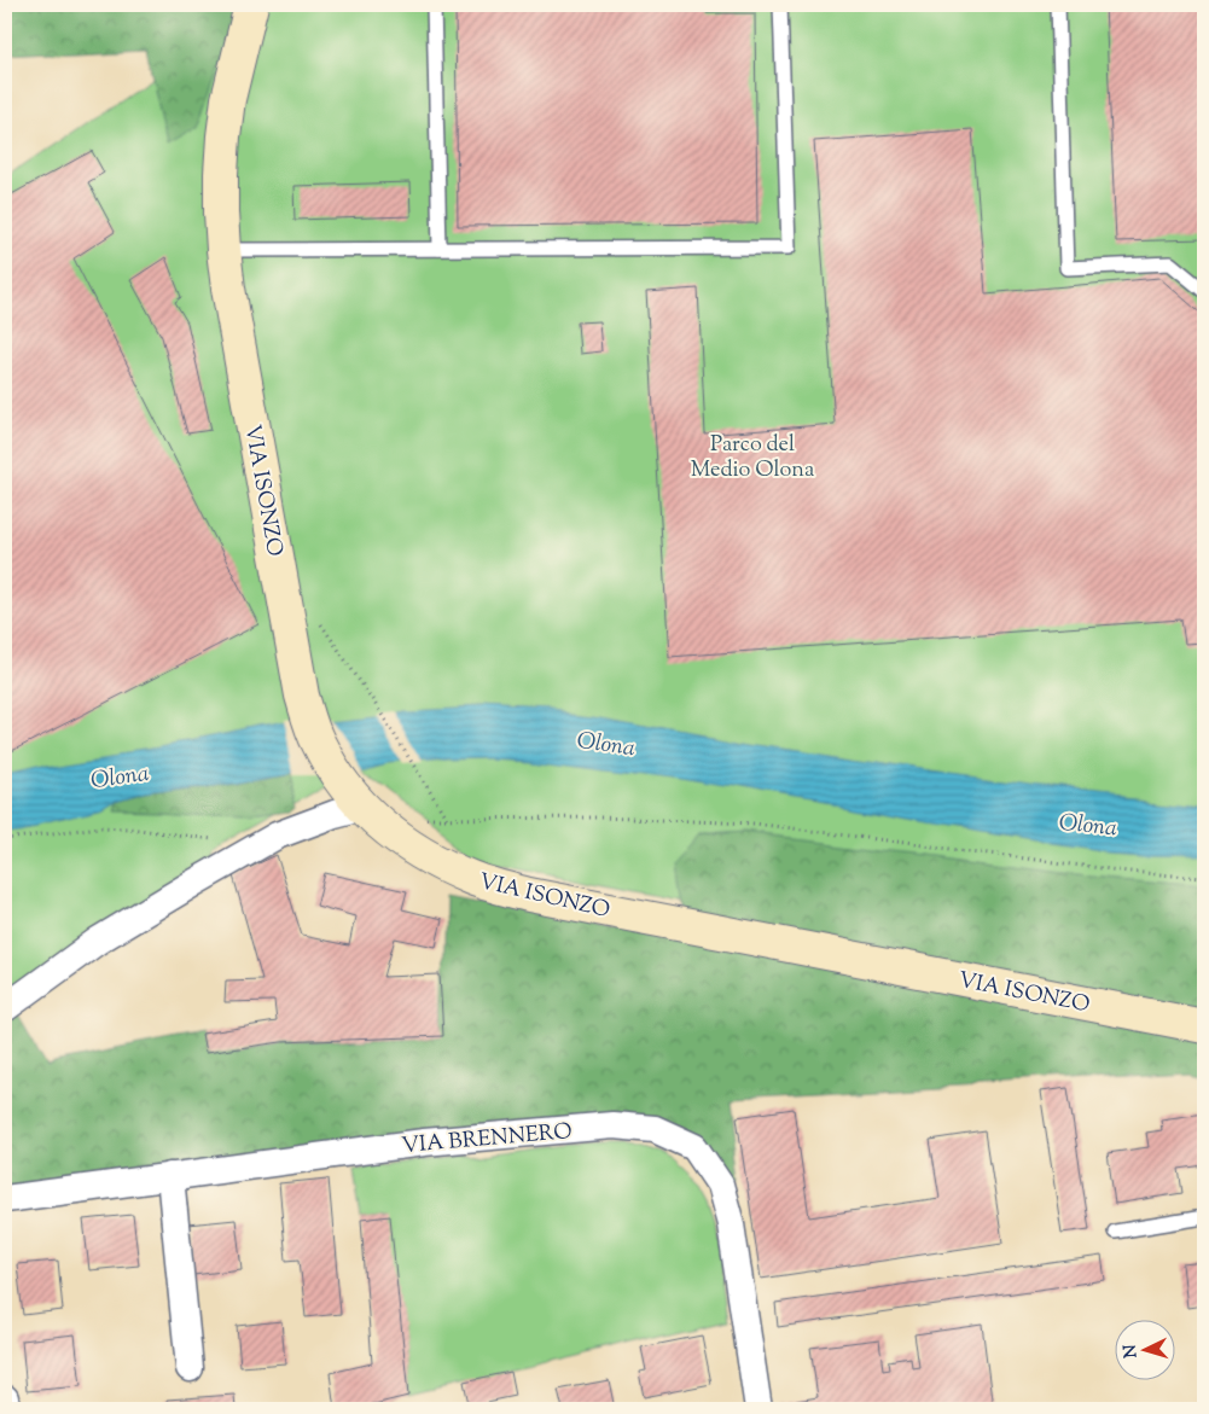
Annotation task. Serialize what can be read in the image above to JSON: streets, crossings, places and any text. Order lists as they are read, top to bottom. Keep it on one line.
{"streets":{"street":["VIA ISONZO","VIA BRENNERO"]},"water":["Olona"],"parks":["Parco del Medio Olona"],"north":"left"}
